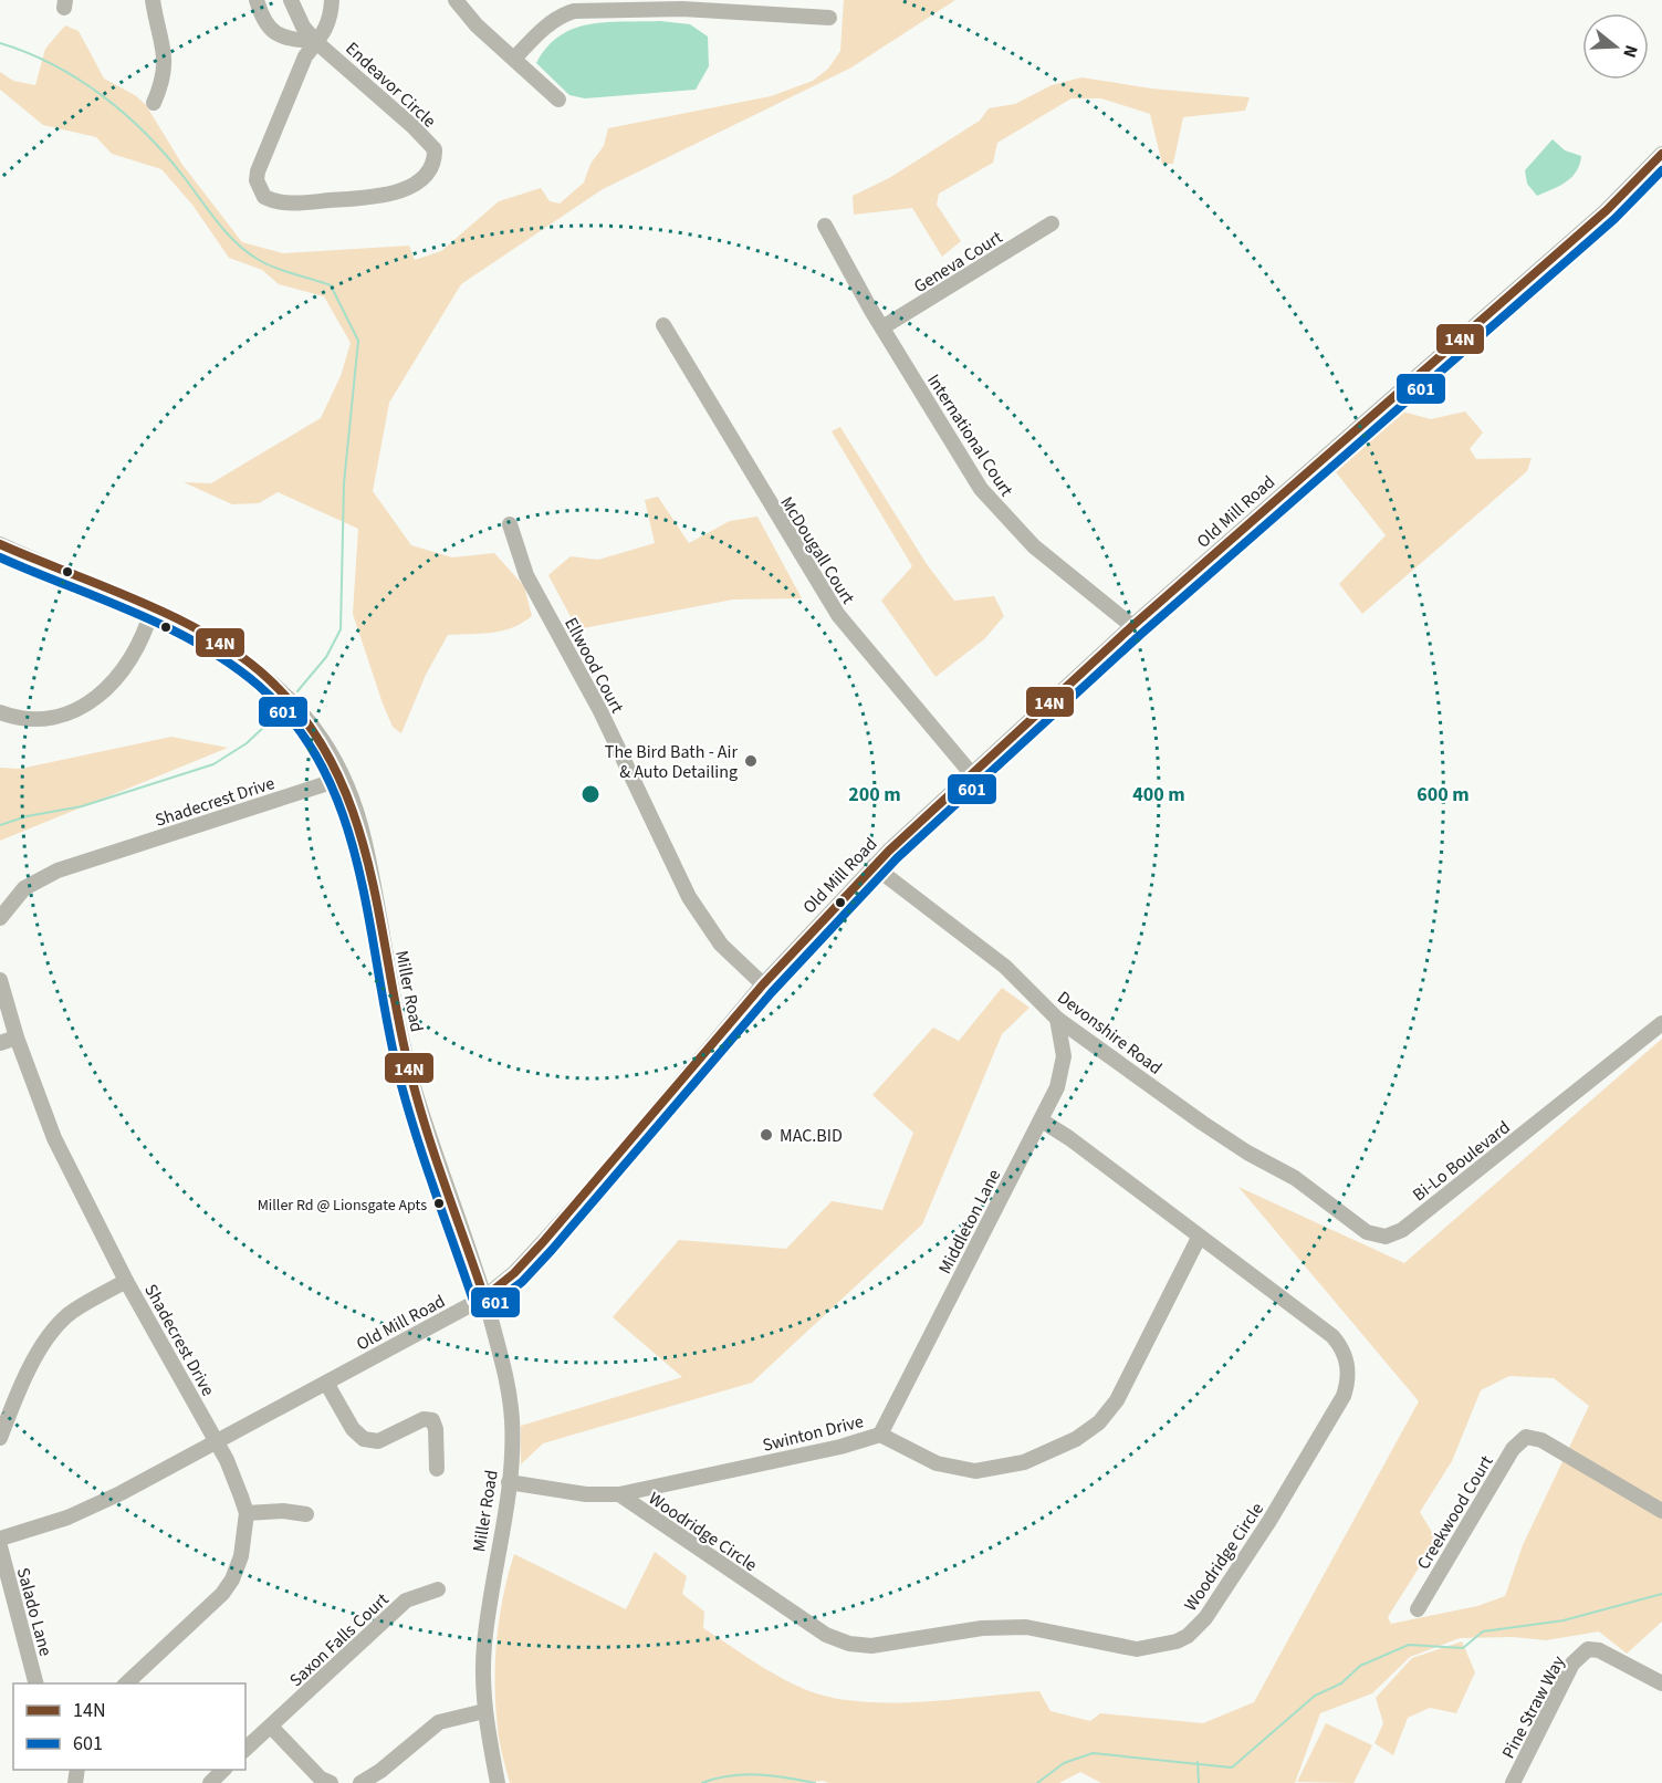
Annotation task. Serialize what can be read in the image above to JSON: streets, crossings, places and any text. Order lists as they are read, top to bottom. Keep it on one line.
{"streets":{"street":["Endeavor Circle","Geneva Court","International Court","Old Mill Road","McDougall Court","Ellwood Court","Shadecrest Drive","Miller Road","Devonshire Road","Bi-Lo Boulevard","Middleton Lane","Swinton Drive","Creekwood Court","Woodridge Circle","Salado Lane","Saxon Falls Court","Pine Straw Way"]},"crossings":[["Geneva Court","International Court"],["International Court","Old Mill Road"],["Old Mill Road","McDougall Court"],["Old Mill Road","Ellwood Court"],["Old Mill Road","Shadecrest Drive"],["Old Mill Road","Miller Road"],["Old Mill Road","Devonshire Road"],["Shadecrest Drive","Miller Road"],["Miller Road","Swinton Drive"],["Devonshire Road","Bi-Lo Boulevard"],["Devonshire Road","Middleton Lane"],["Middleton Lane","Swinton Drive"],["Middleton Lane","Woodridge Circle"],["Swinton Drive","Woodridge Circle"]],"places":["The Bird Bath - Air & Auto Detailing","MAC.BID","Miller Rd @ Lionsgate Apts"],"lines":["transit line 14N","transit line 601"],"legend":["14N","601"],"north":"right","rings":["200 m","400 m","600 m"]}
